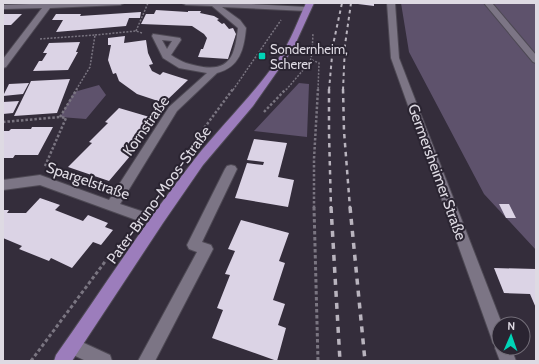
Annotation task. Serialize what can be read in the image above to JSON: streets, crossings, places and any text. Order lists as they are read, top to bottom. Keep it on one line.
{"streets":{"main road":["Pater-Bruno-Moos-Straße"],"street":["Kornstraße","Germersheimer Straße","Spargelstraße"]},"crossings":[["Kornstraße","Spargelstraße"]],"places":{"transit":["Sondernheim, Scherer"]},"north":"top"}
